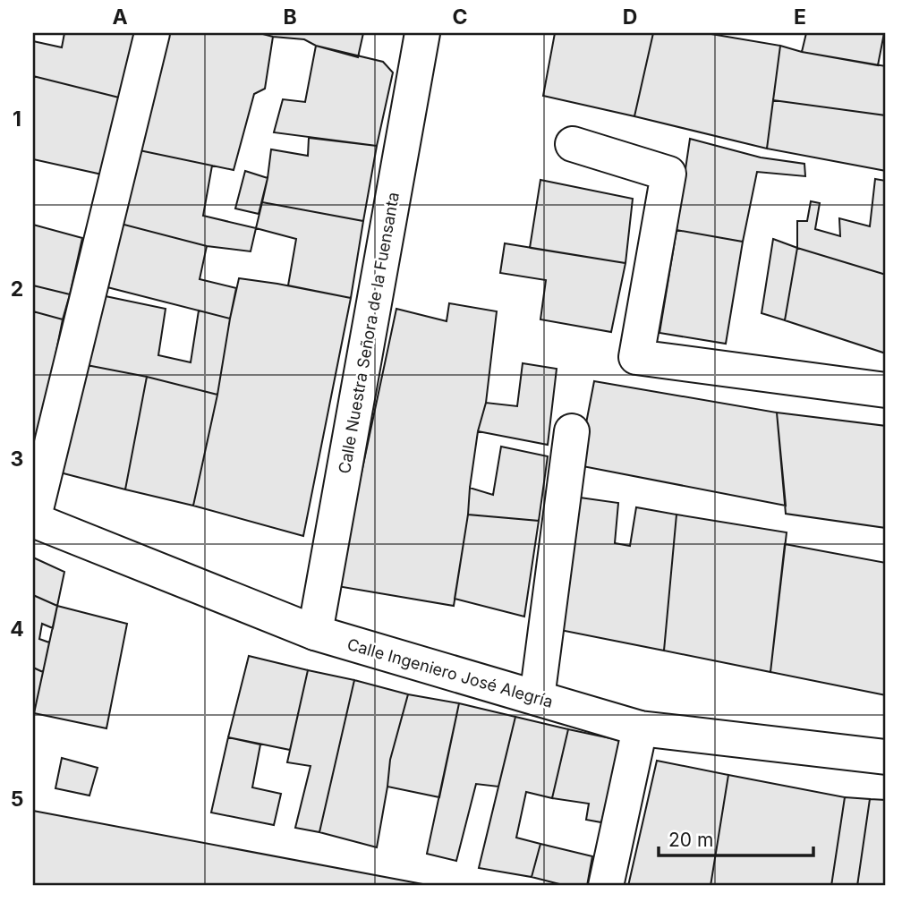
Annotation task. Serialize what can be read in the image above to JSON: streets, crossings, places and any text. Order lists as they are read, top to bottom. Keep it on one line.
{"streets":{"street":["Calle Nuestra Señora de la Fuensanta","Calle Ingeniero José Alegría"]},"crossings":[["Calle Nuestra Señora de la Fuensanta","Calle Ingeniero José Alegría"]],"scale_bar":"20 m","grid":{"columns":["A","B","C","D","E"],"rows":["1","2","3","4","5"]}}
